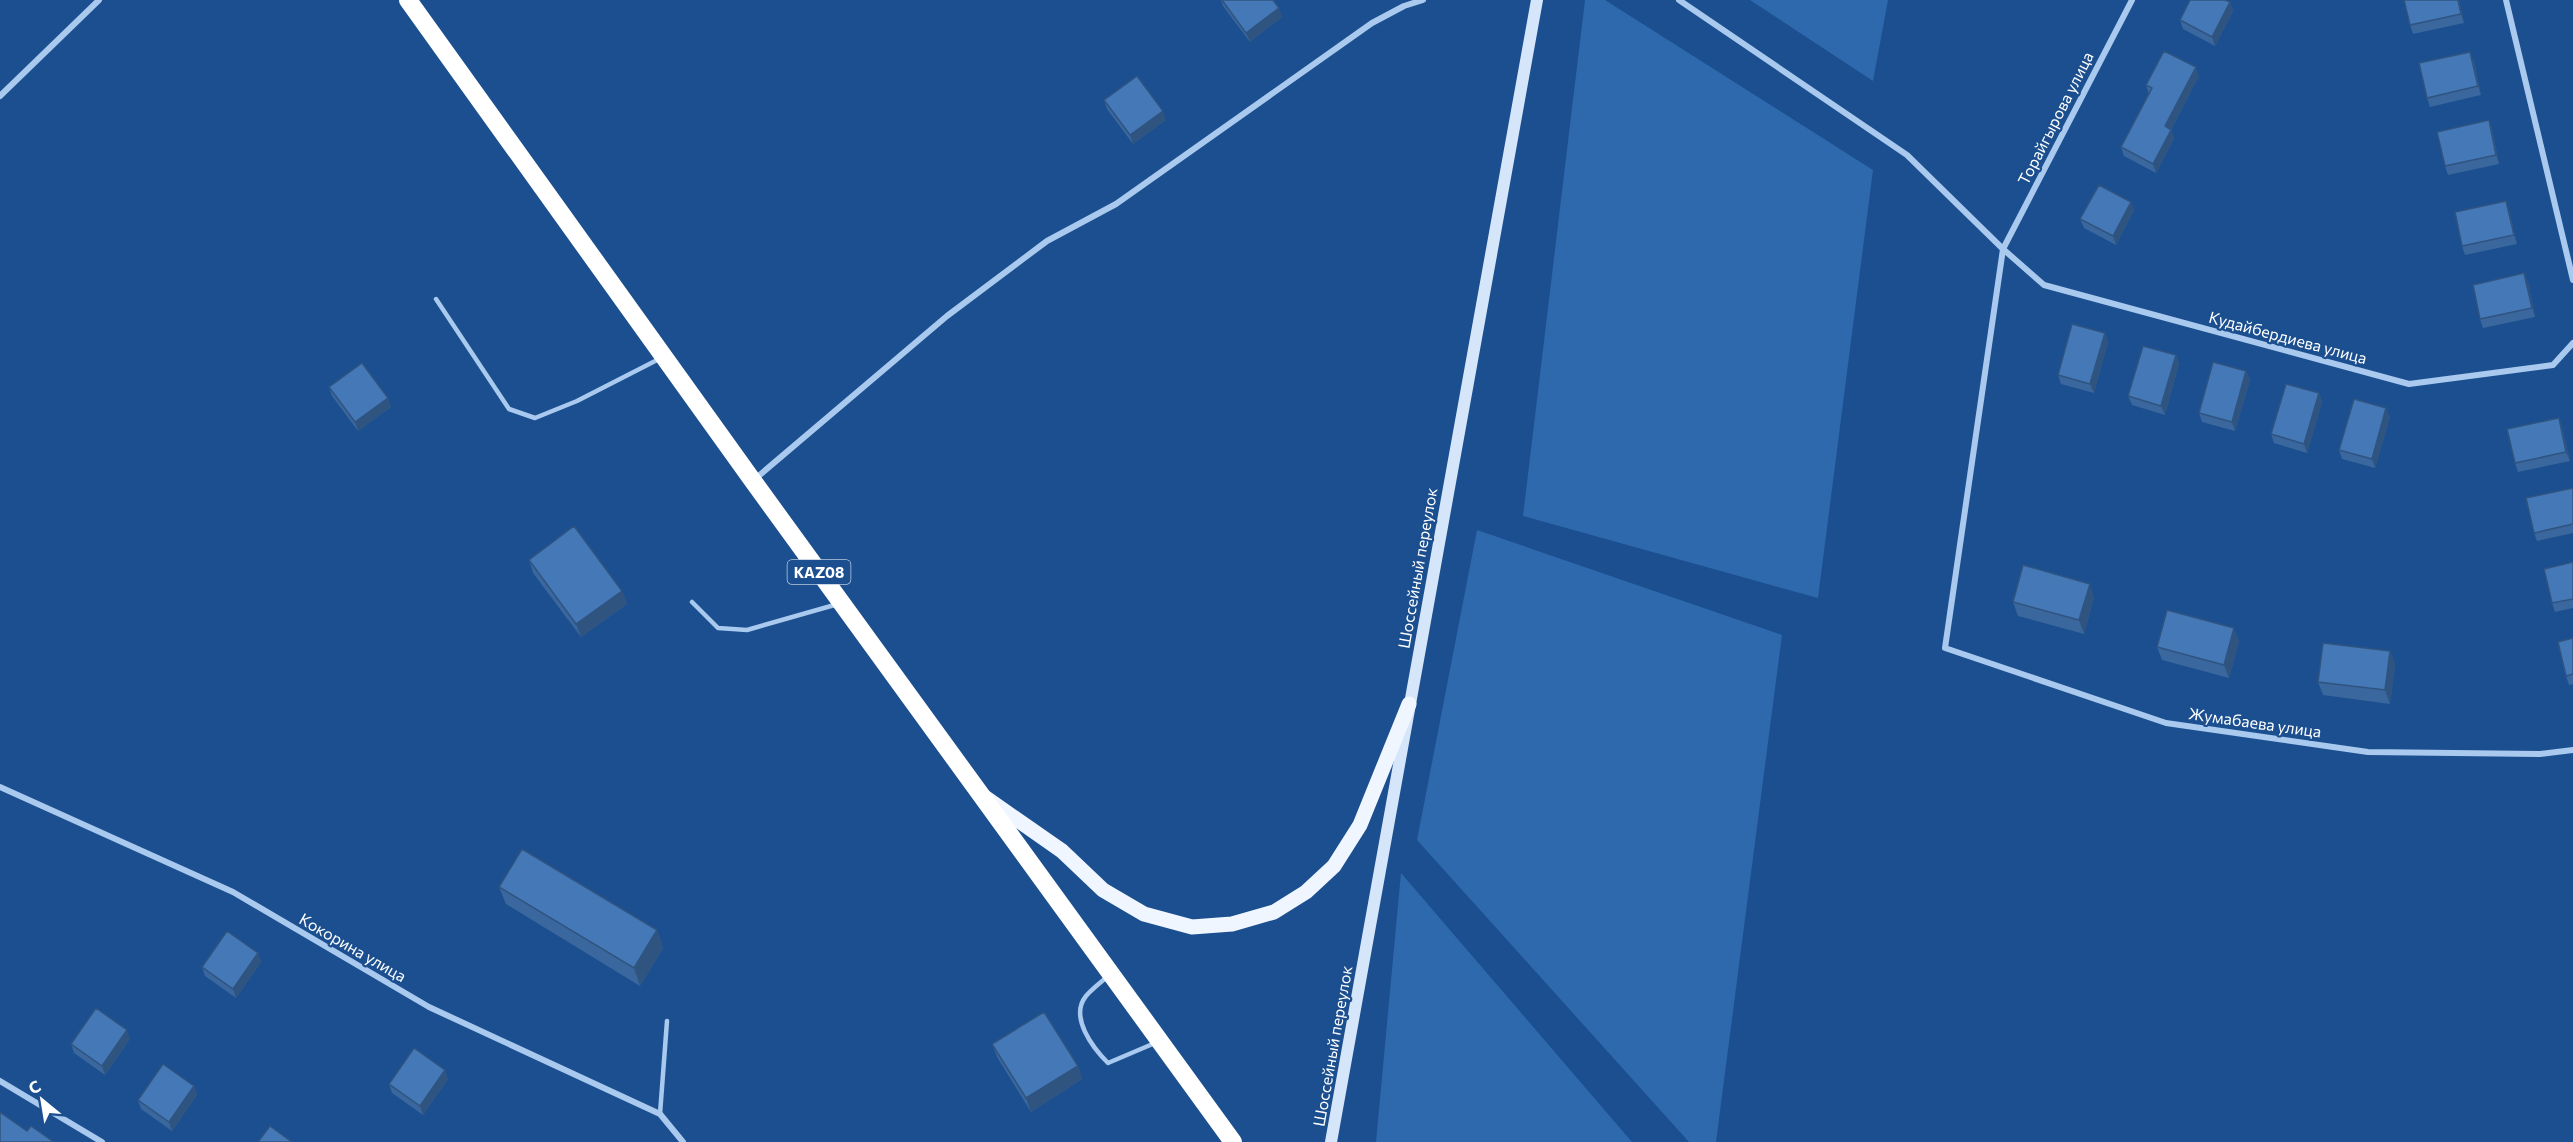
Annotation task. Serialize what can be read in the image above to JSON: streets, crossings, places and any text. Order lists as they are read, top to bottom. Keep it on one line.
{"streets":{"highway":["KAZ08"],"main road":["Шоссейный переулок"],"street":["Торайгырова улица","Кудайбердиева улица","Жумабаева улица","Кокорина улица"]},"crossings":[["Торайгырова улица","Кудайбердиева улица"],["Торайгырова улица","Жумабаева улица"]],"north":"top left"}
